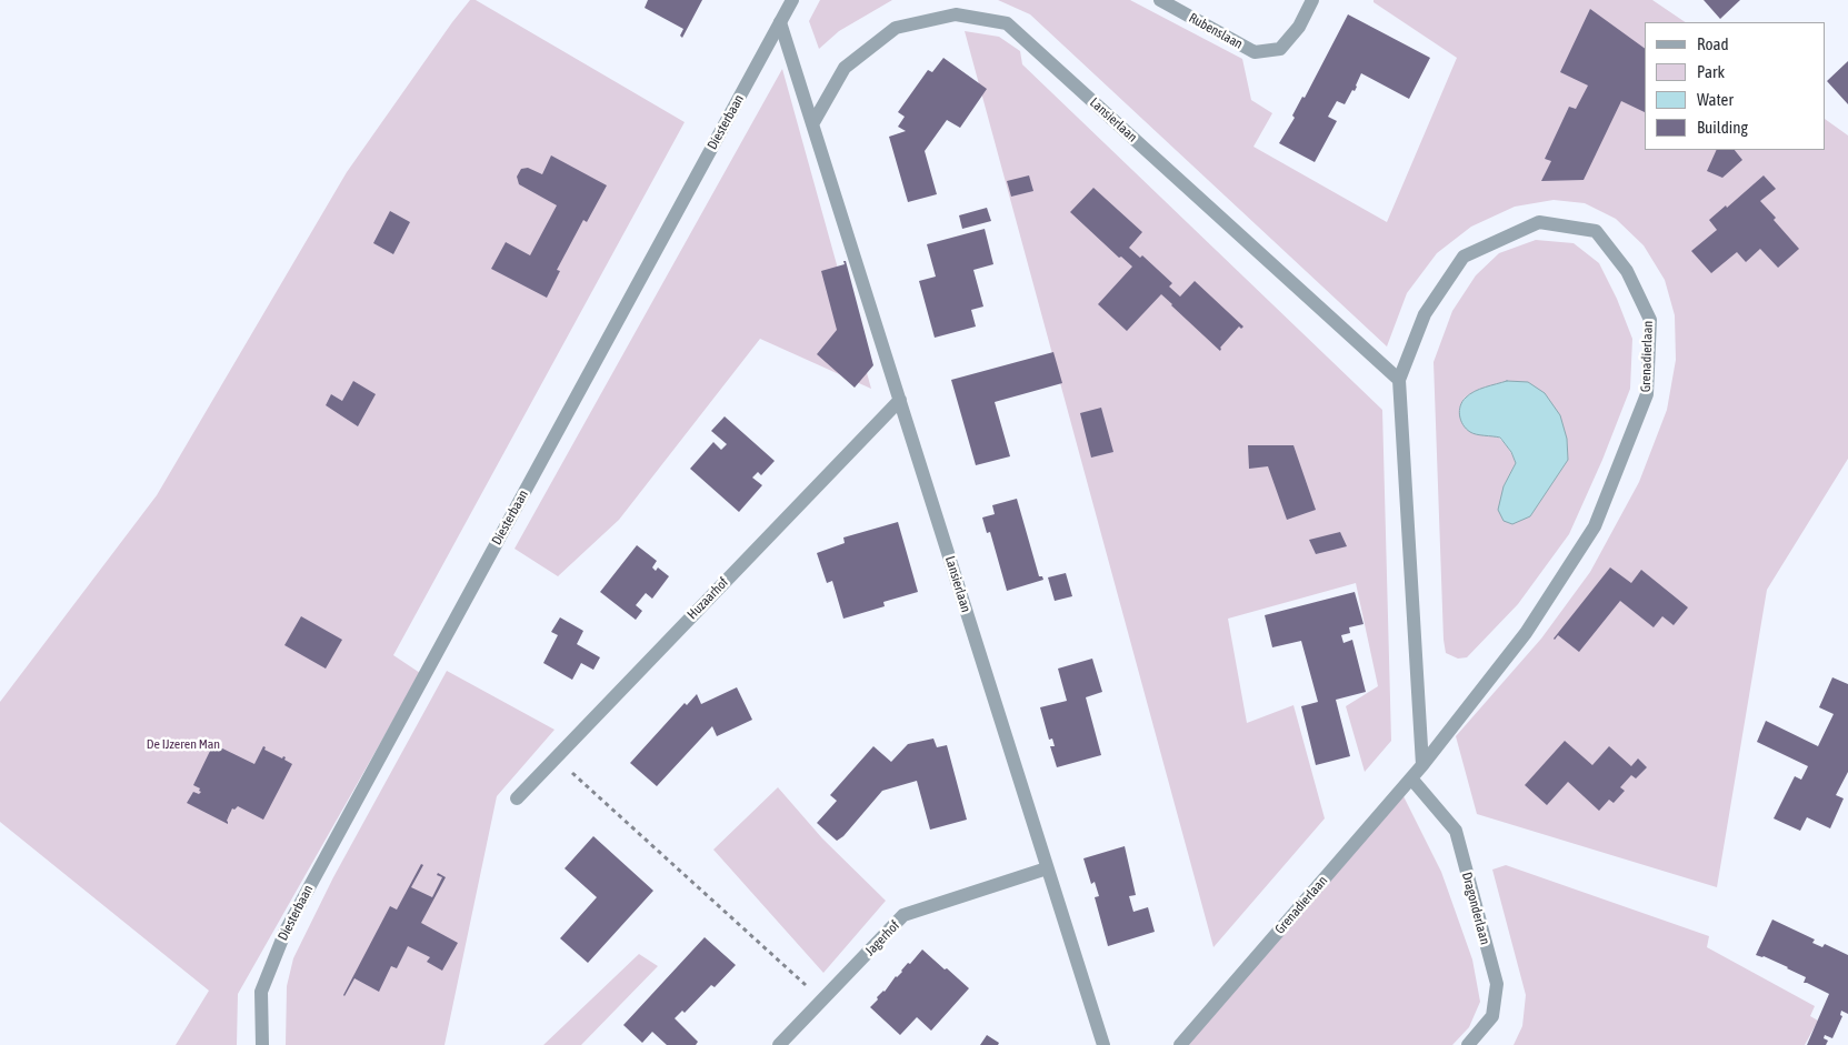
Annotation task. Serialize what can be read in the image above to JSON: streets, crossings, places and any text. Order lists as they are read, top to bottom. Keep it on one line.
{"streets":{"street":["Rubenslaan","Lansierlaan","Diesterbaan","Grenadierlaan","Huzaarhof","Dragonderlaan","Jagerhof"]},"crossings":[["Lansierlaan","Diesterbaan"],["Lansierlaan","Grenadierlaan"],["Lansierlaan","Huzaarhof"],["Lansierlaan","Jagerhof"],["Grenadierlaan","Dragonderlaan"]],"parks":["De IJzeren Man"],"legend":["Road","Park","Water","Building"]}
